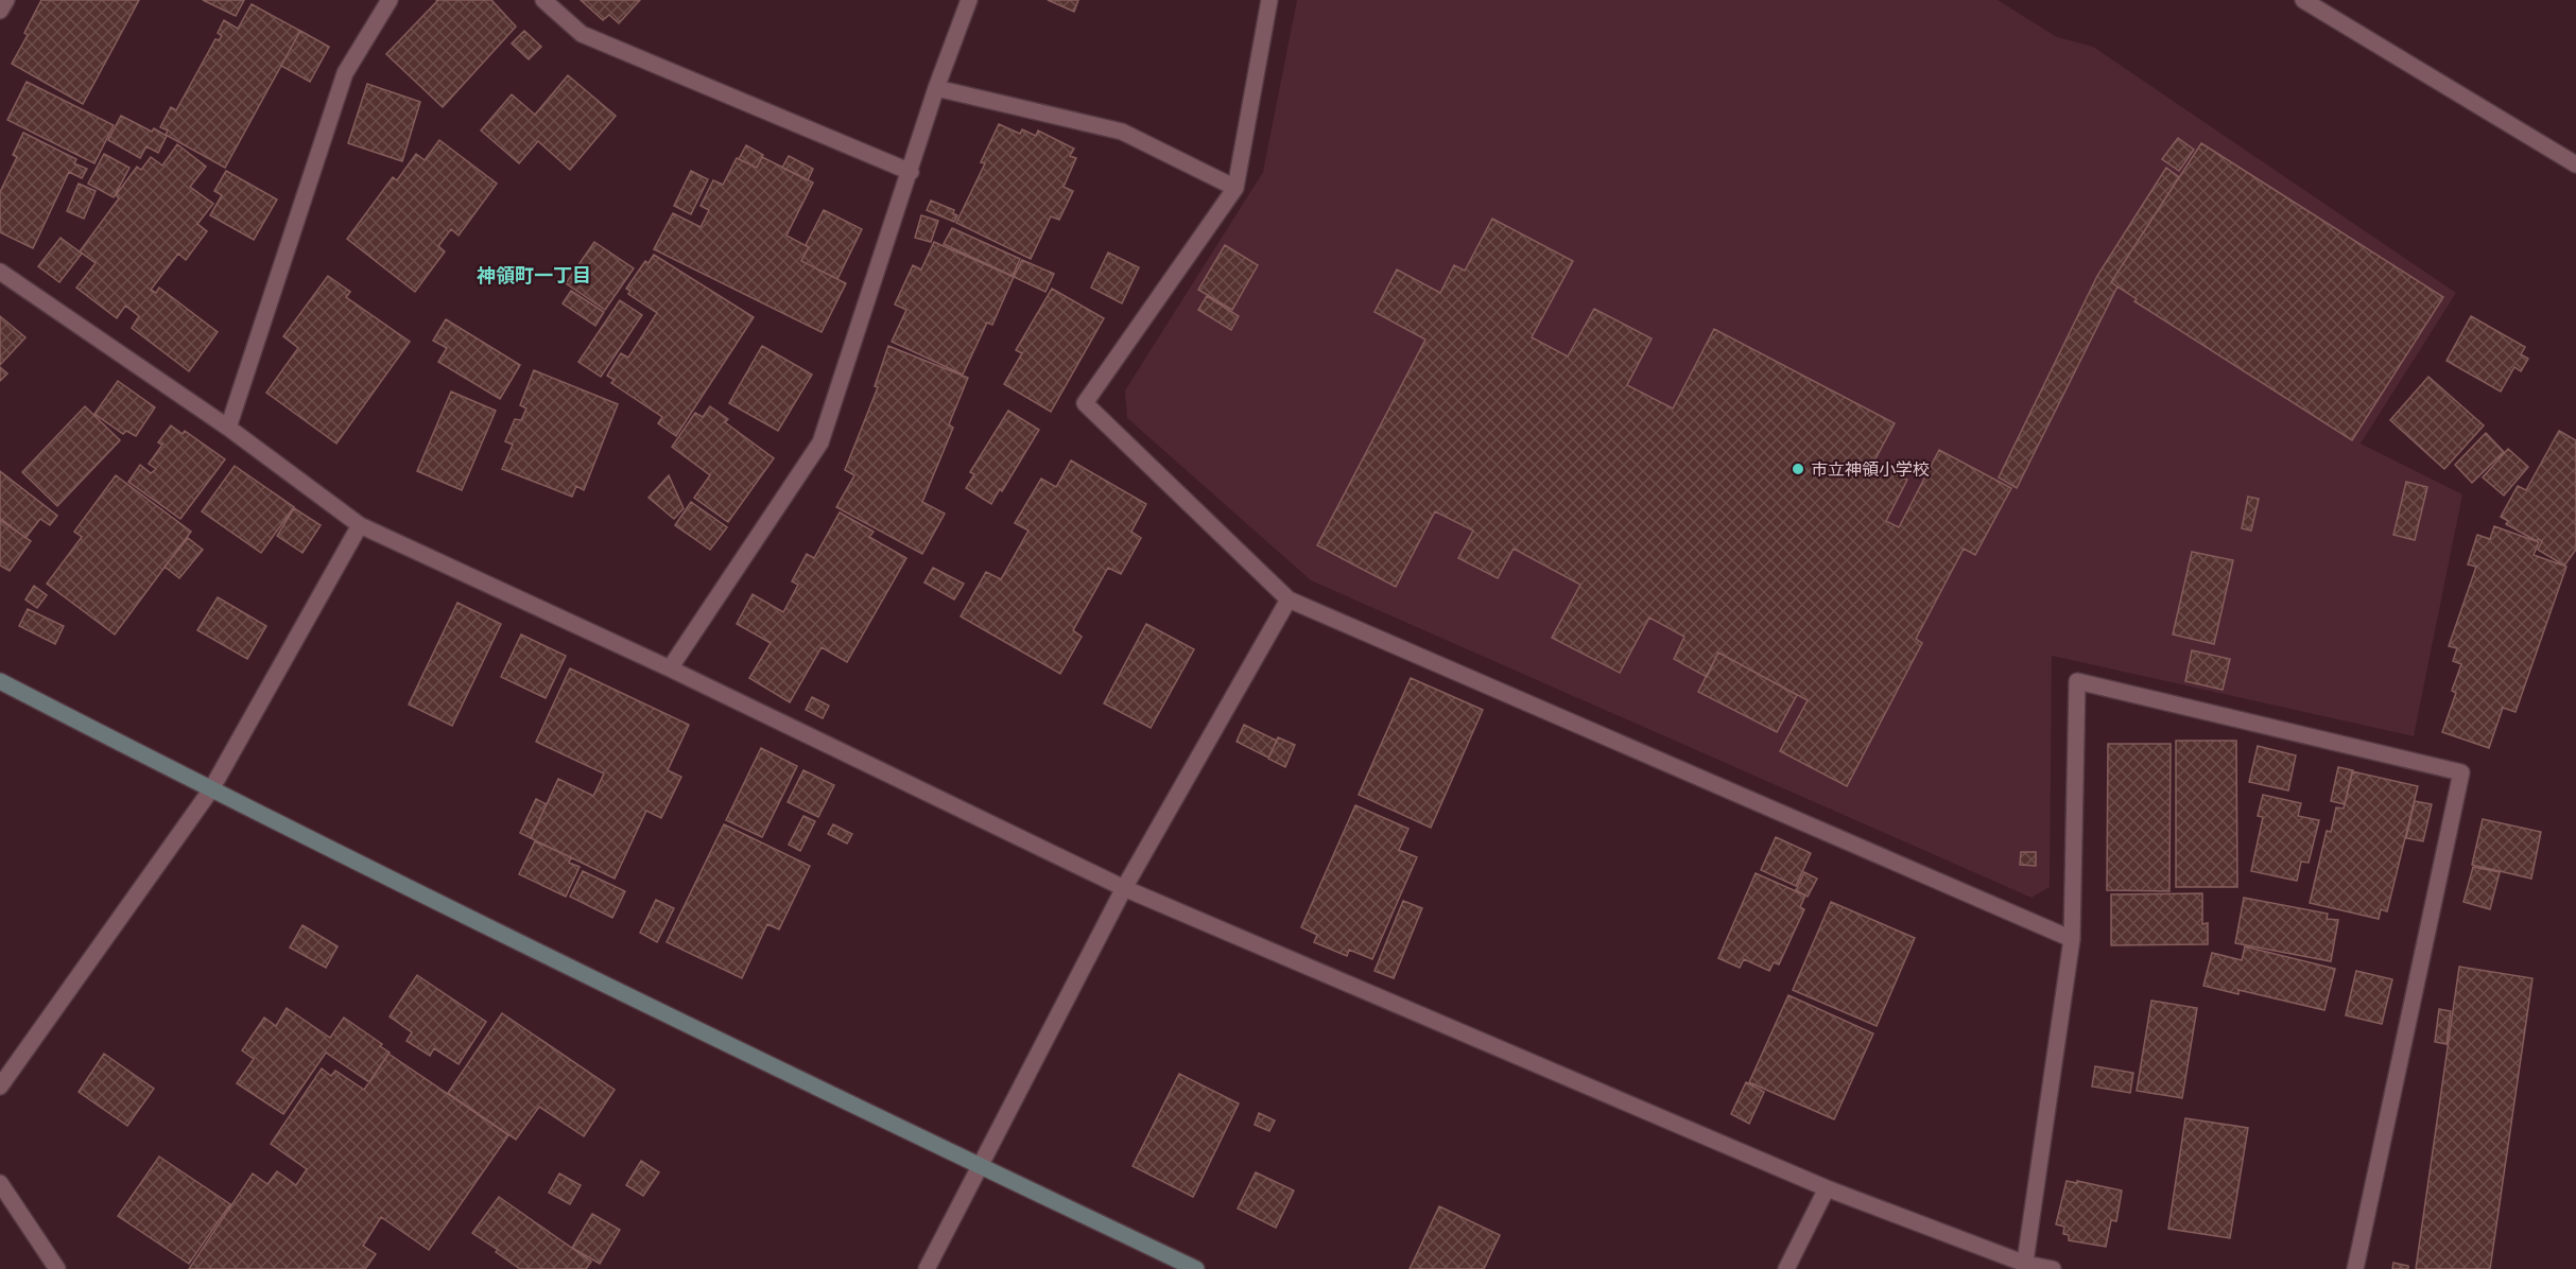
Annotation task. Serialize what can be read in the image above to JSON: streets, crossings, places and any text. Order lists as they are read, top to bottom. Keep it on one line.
{"districts":["神領町一丁目"],"places":["市立神領小学校"]}
